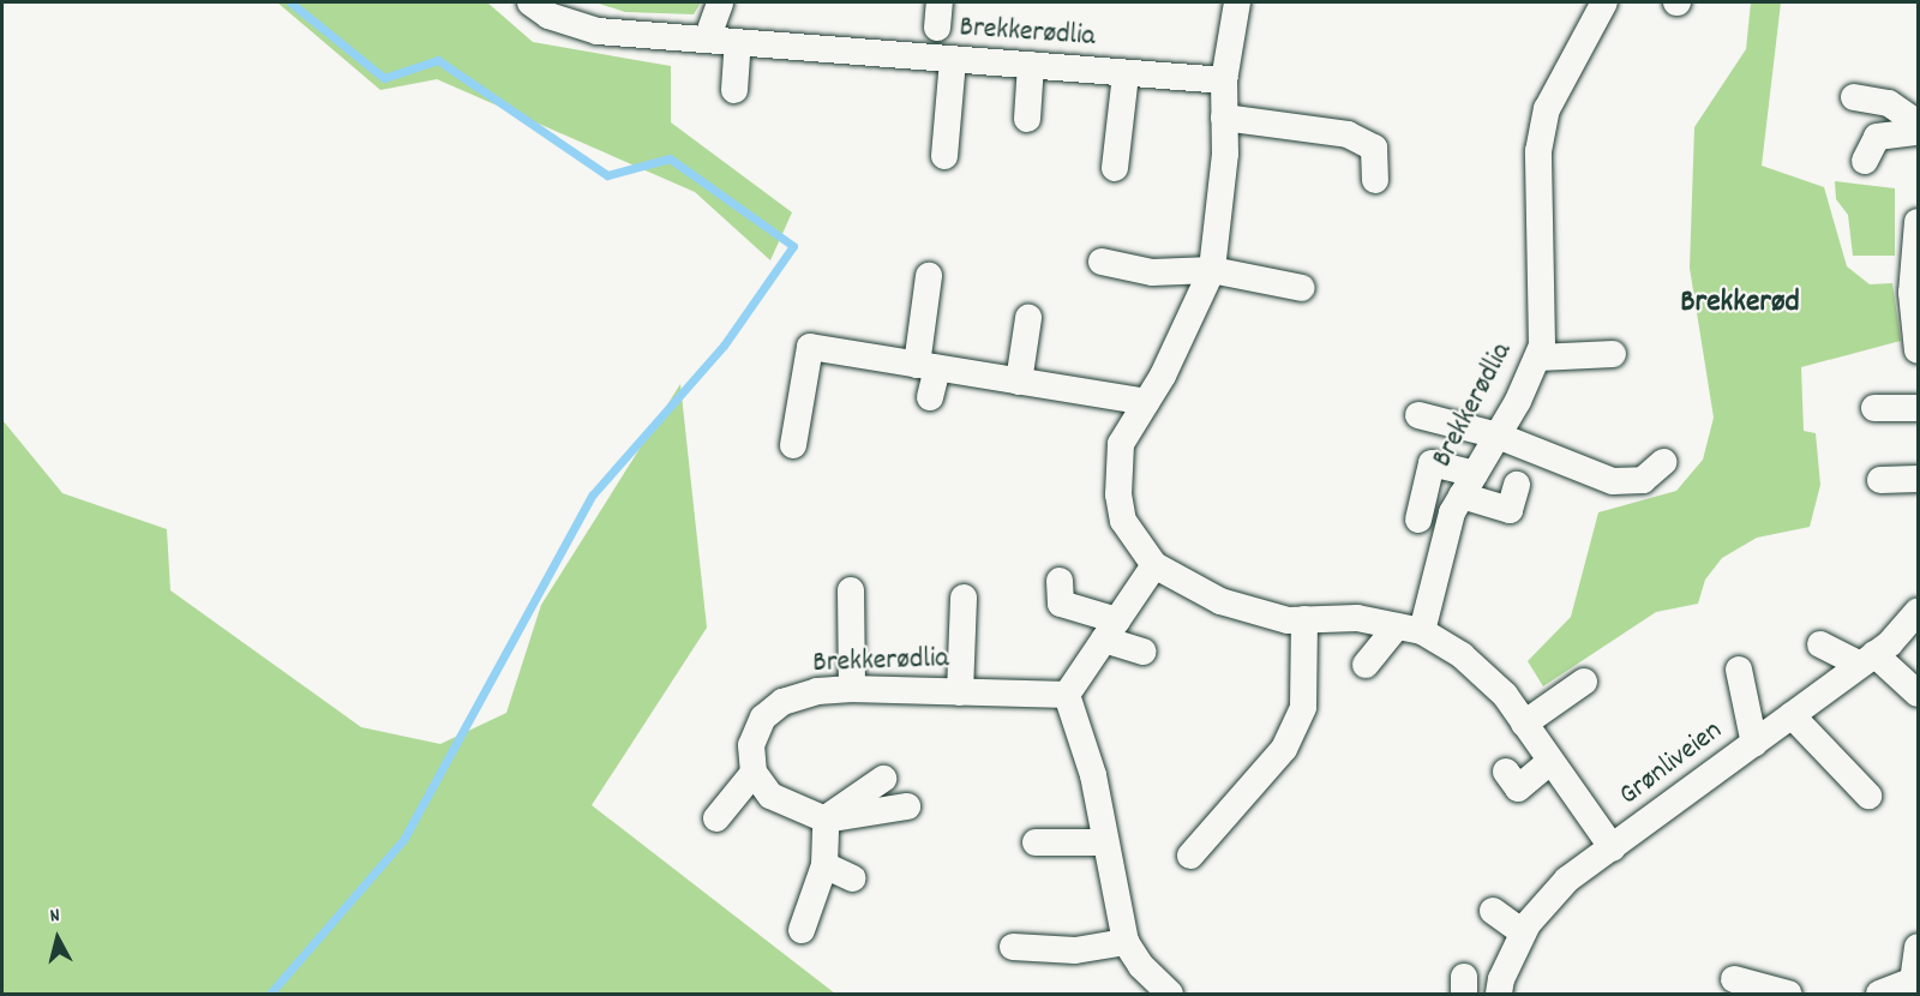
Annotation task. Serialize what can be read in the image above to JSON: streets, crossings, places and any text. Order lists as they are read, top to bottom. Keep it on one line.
{"streets":{"street":["Brekkerødlia","Grønliveien"]},"districts":["Brekkerød"],"north":"top"}
